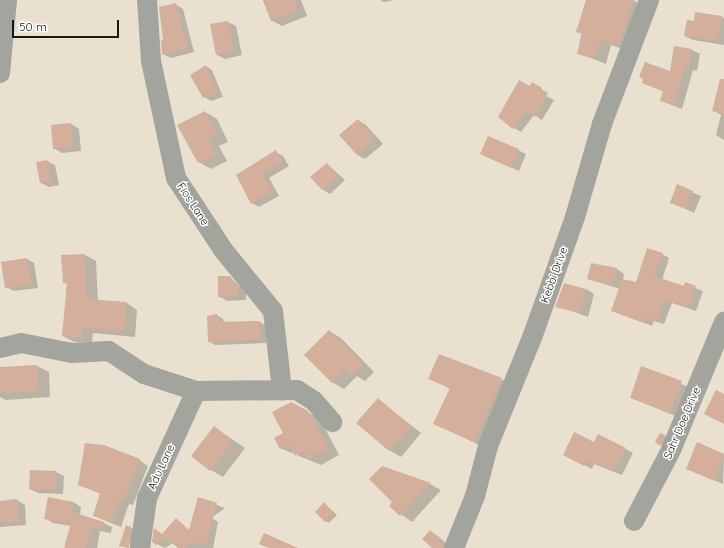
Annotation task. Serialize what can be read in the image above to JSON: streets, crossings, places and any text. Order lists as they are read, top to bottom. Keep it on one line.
{"streets":{"street":["Fios Lane","Kebbi Drive","Sahr Doe Drive","Adu Lane"]},"scale_bar":"50 m"}
